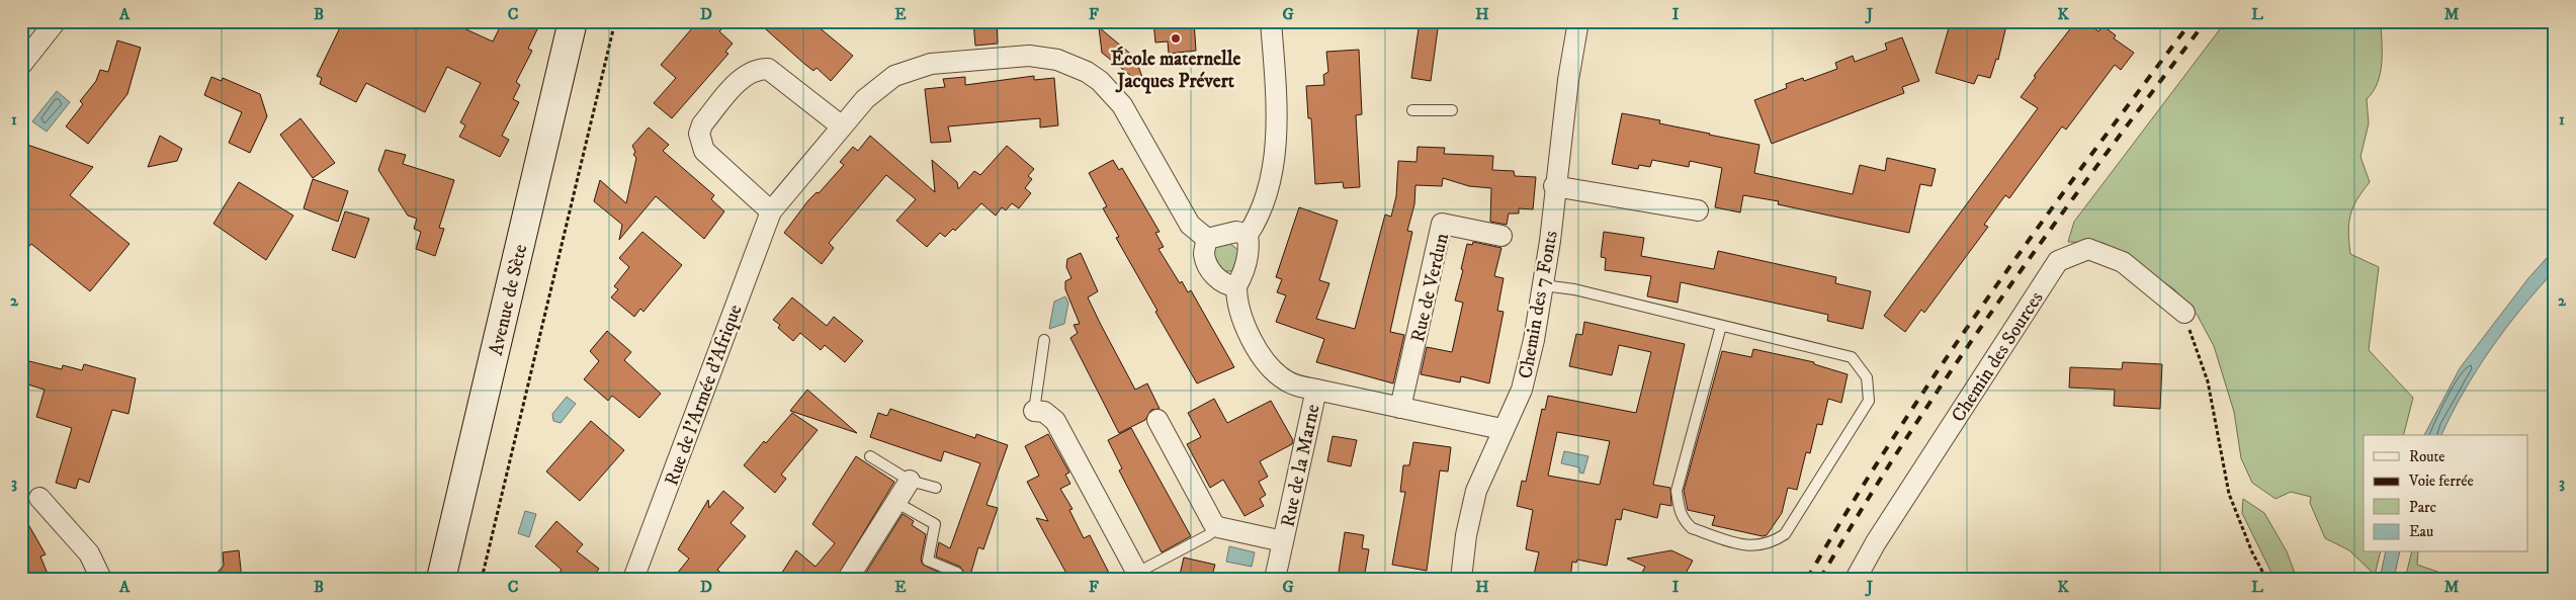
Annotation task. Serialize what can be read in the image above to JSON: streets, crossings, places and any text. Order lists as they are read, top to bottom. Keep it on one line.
{"streets":{"main road":["Avenue de Sète"],"street":["Rue de Verdun","Chemin des 7 Fonts","Chemin des Sources","Rue de l'Armée d'Afrique","Rue de la Marne"]},"crossings":[["Rue de Verdun","Rue de la Marne"],["Chemin des 7 Fonts","Rue de la Marne"]],"places":["École maternelle Jacques Prévert"],"legend":["Route","Voie ferrée","Parc","Eau"],"grid":{"columns":["A","B","C","D","E","F","G","H","I","J","K","L","M"],"rows":["1","2","3"]}}
